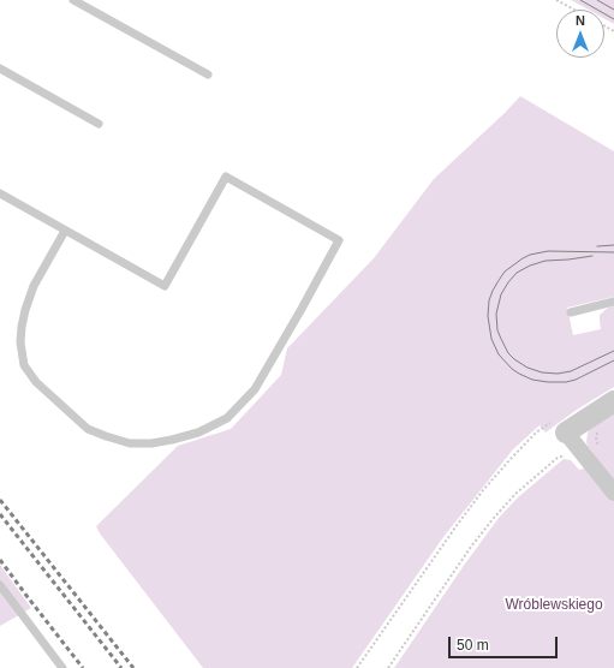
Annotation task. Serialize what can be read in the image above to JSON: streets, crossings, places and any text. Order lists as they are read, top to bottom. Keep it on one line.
{"parks":["Wróblewskiego"],"scale_bar":"50 m","north":"top"}
